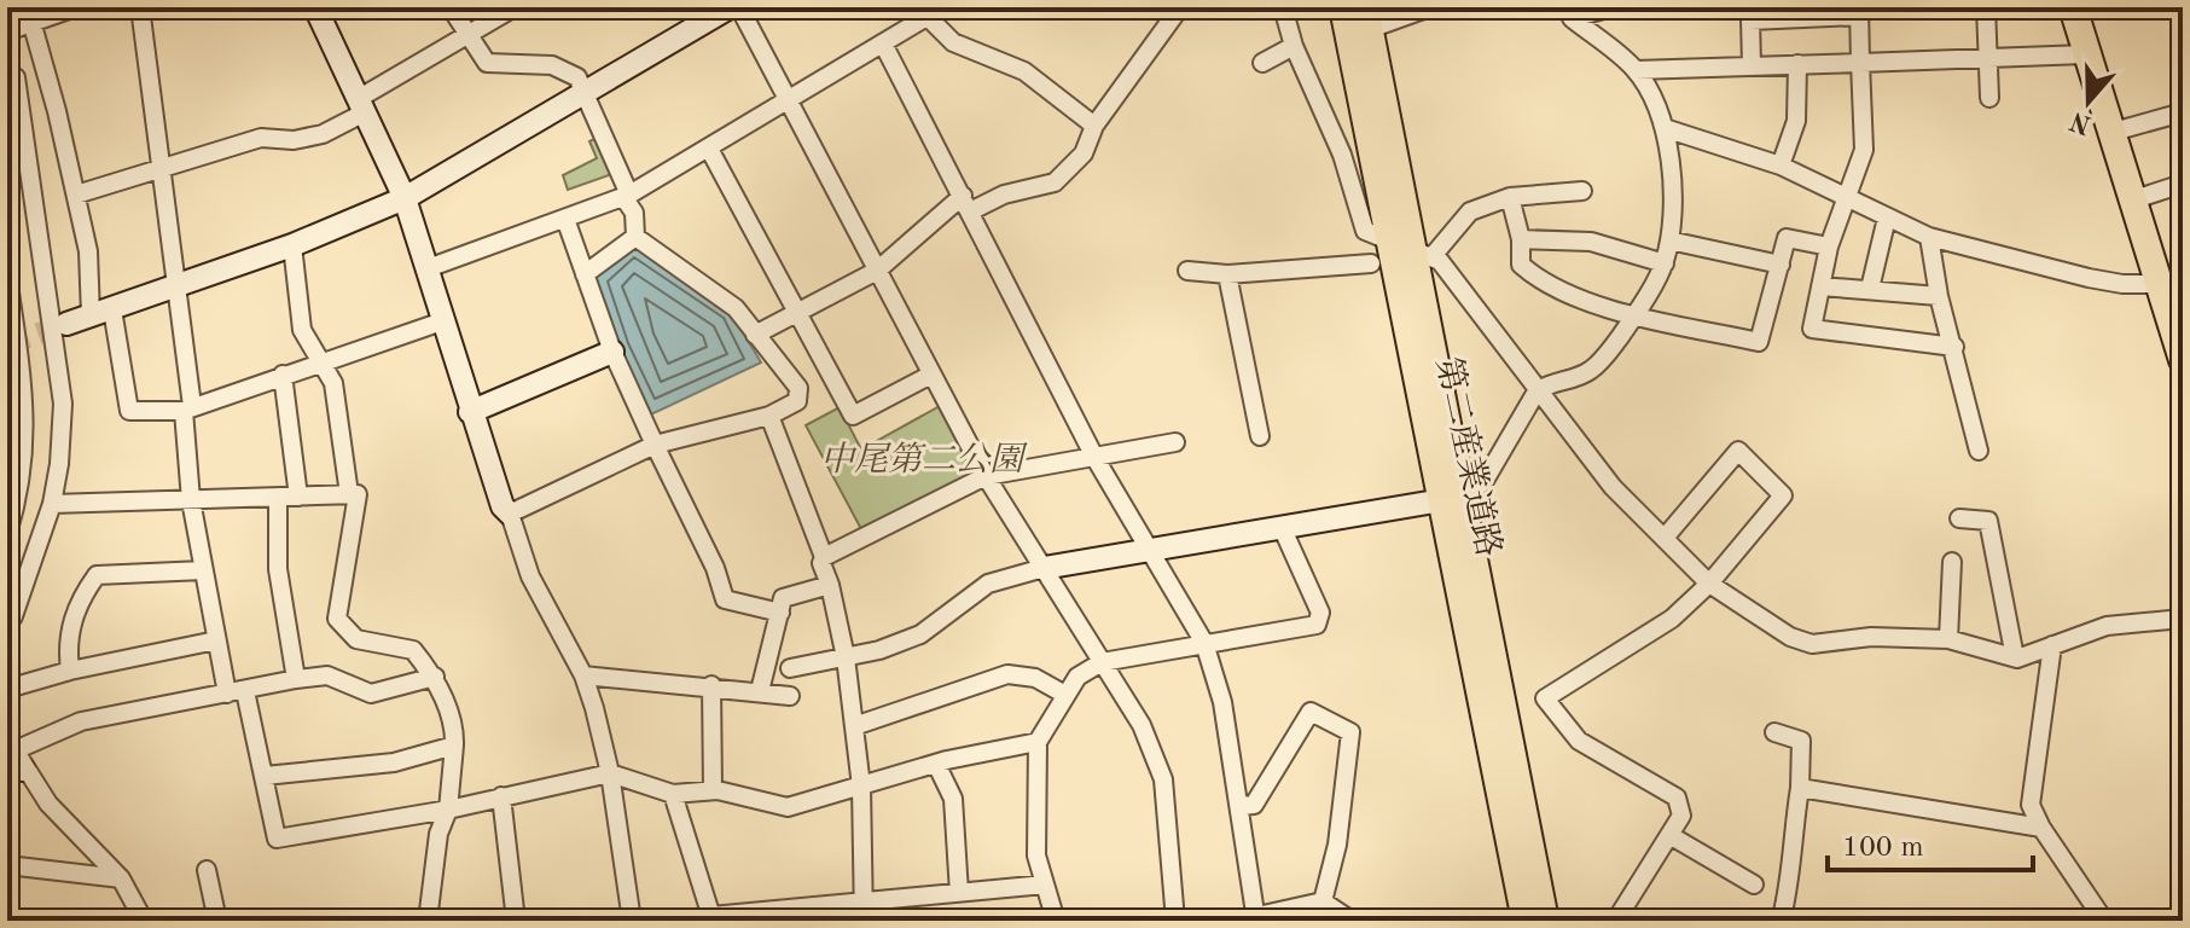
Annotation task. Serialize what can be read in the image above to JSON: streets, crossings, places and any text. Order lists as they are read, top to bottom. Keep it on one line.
{"streets":{"main road":["第二産業道路"]},"parks":["中尾第二公園"],"scale_bar":"100 m","north":"bottom"}
